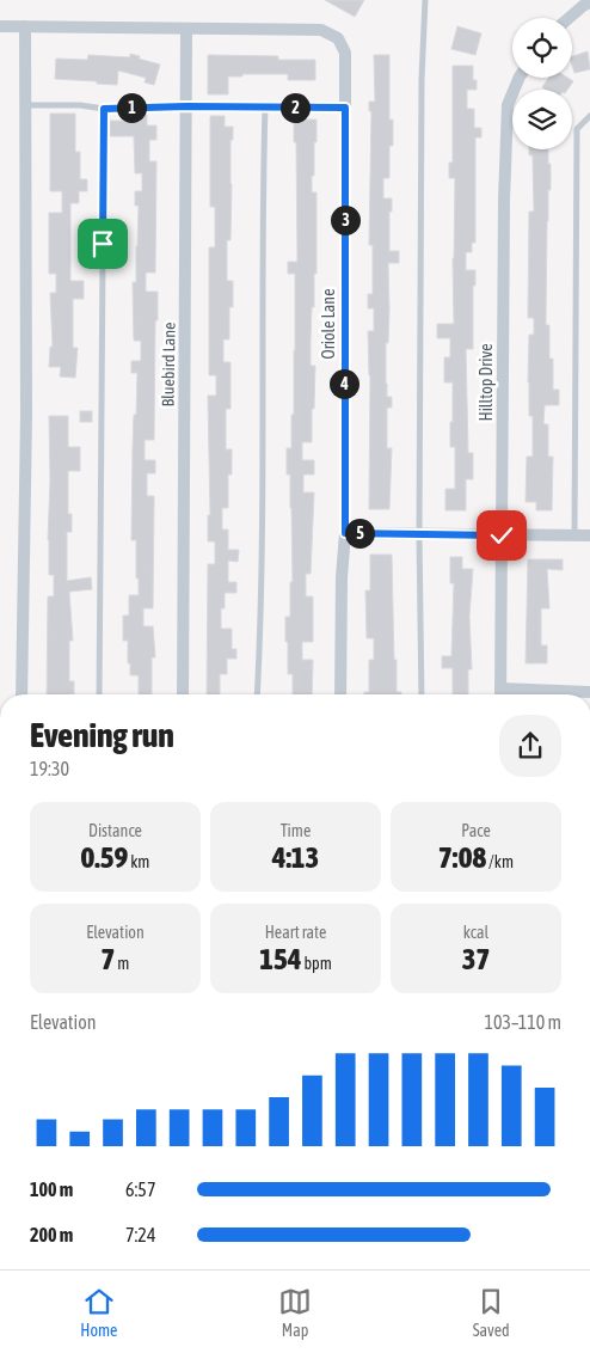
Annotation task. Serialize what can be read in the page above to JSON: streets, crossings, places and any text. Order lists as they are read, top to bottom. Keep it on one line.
{"streets":{"street":["Oriole Lane","Bluebird Lane","Hilltop Drive"]},"crossings":[["Oriole Lane","Bluebird Lane"]],"page":{"pins":["1","2","3","4","5"],"heading":["Evening run","19:30"],"stats":[["Distance","0.59 km"],["Time","4:13"],["Pace","7:08 /km"],["Elevation","7 m"],["Heart rate","154 bpm"],["kcal","37"]],"chart":["Elevation","103–110 m"],"list":[{"name":"100 m","note":"6:57"},{"name":"200 m","note":"7:24"}],"tabs":["Home","Map","Saved"]}}
